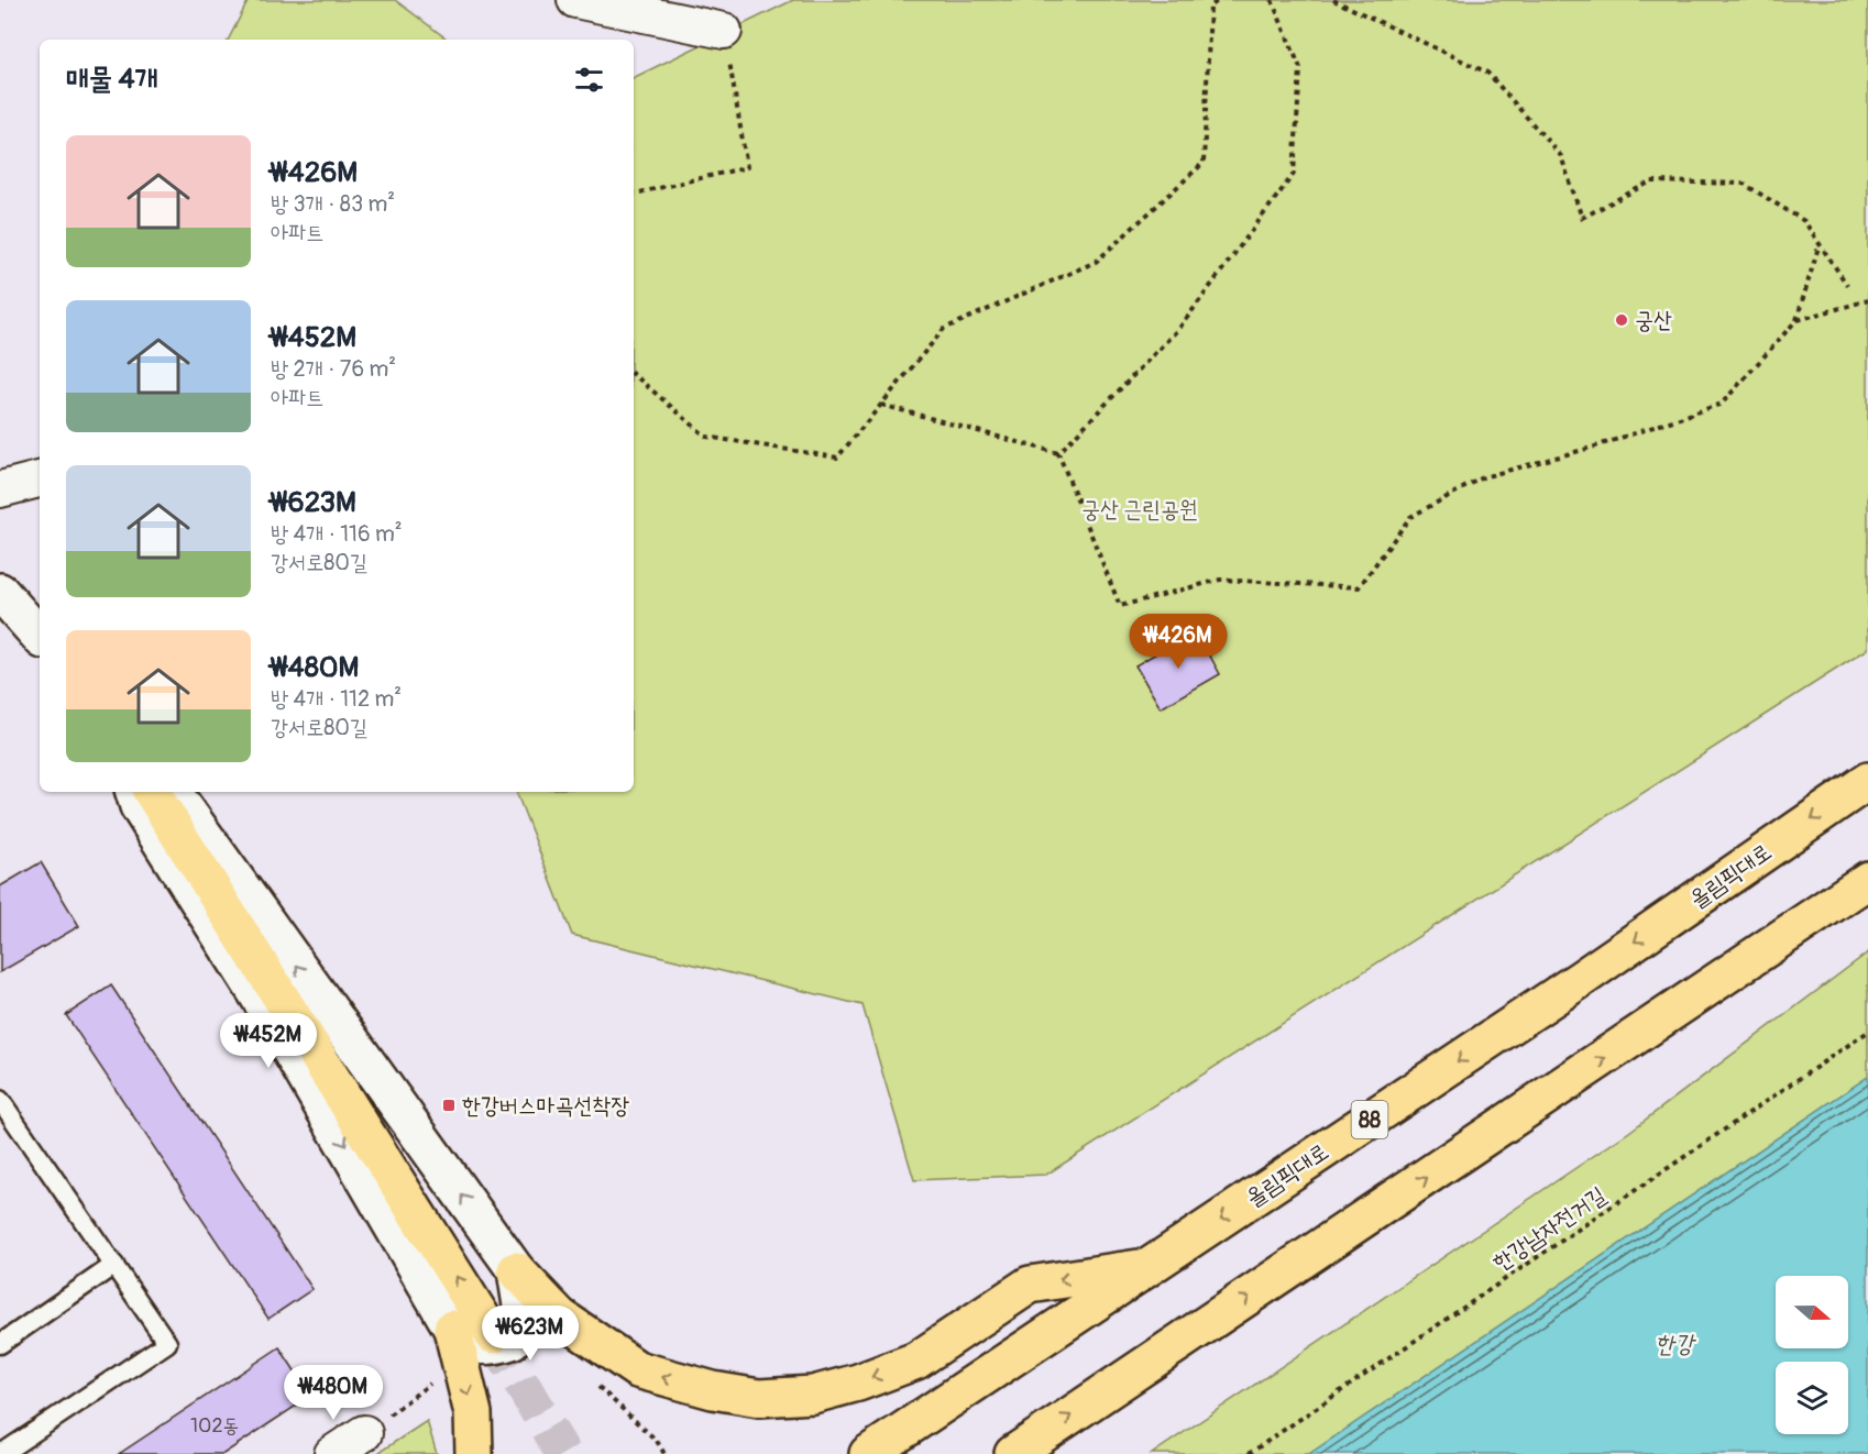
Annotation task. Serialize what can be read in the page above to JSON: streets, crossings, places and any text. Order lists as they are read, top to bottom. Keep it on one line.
{"streets":{"highway":["올림픽대로","88"],"path":["한강남자전거길"]},"water":["한강"],"parks":["궁산 근린공원"],"places":{"other":["궁산"],"transit":["한강버스마곡선착장"]},"house_numbers":["102동"],"north":"right","page":{"heading":"매물 4개","list":[{"name":"₩426M","note":"방 3개 · 83 m² · 아파트"},{"name":"₩452M","note":"방 2개 · 76 m² · 아파트"},{"name":"₩623M","note":"방 4개 · 116 m² · 강서로80길"},{"name":"₩480M","note":"방 4개 · 112 m² · 강서로80길"}],"price":["₩426M","₩452M","₩623M","₩480M"]}}
